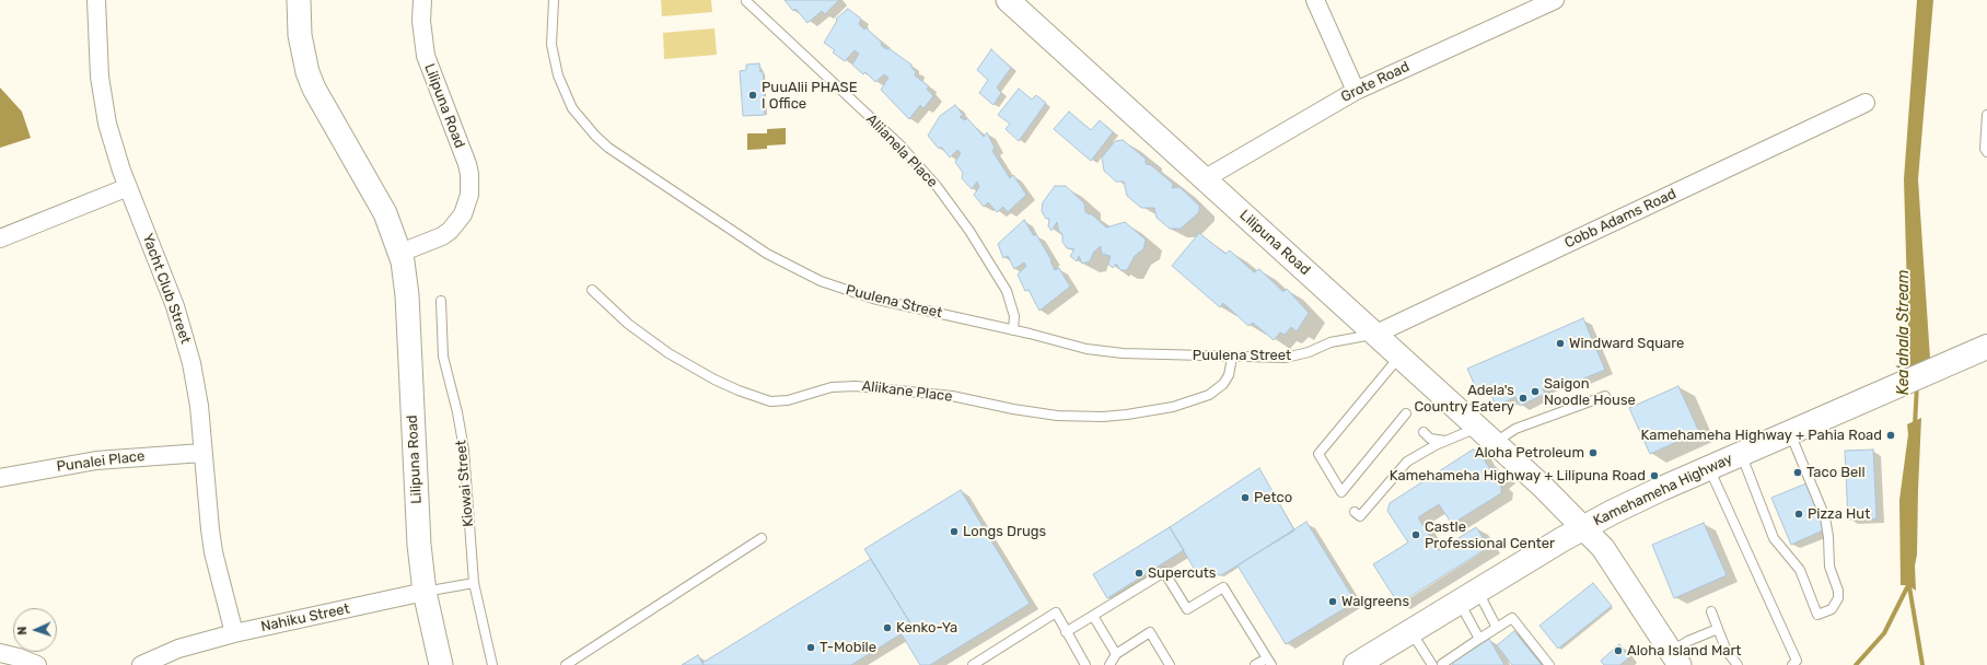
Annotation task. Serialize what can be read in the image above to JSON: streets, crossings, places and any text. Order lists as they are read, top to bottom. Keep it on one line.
{"streets":{"main road":["Kamehameha Highway"],"street":["Grote Road","Lilipuna Road","Cobb Adams Road","Yacht Club Street","Punalei Place","Nahiku Street"],"lane":["Aliianela Place","Puulena Street","Aliikane Place","Kiowai Street"]},"crossings":[["Grote Road","Lilipuna Road"],["Lilipuna Road","Cobb Adams Road"],["Lilipuna Road","Puulena Street"],["Lilipuna Road","Kamehameha Highway"],["Lilipuna Road","Nahiku Street"],["Aliianela Place","Puulena Street"],["Cobb Adams Road","Puulena Street"],["Yacht Club Street","Punalei Place"],["Yacht Club Street","Nahiku Street"],["Puulena Street","Aliikane Place"],["Kiowai Street","Nahiku Street"]],"water":["Keaʻahala Stream"],"places":["PuuAlii PHASE I Office","Windward Square","Saigon Noodle House","Adela's Country Eatery","Kamehameha Highway + Pahia Road","Aloha Petroleum","Taco Bell","Kamehameha Highway + Lilipuna Road","Petco","Pizza Hut","Longs Drugs","Castle Professional Center","Supercuts","Walgreens","Kenko-Ya","T-Mobile","Aloha Island Mart"],"north":"left"}
